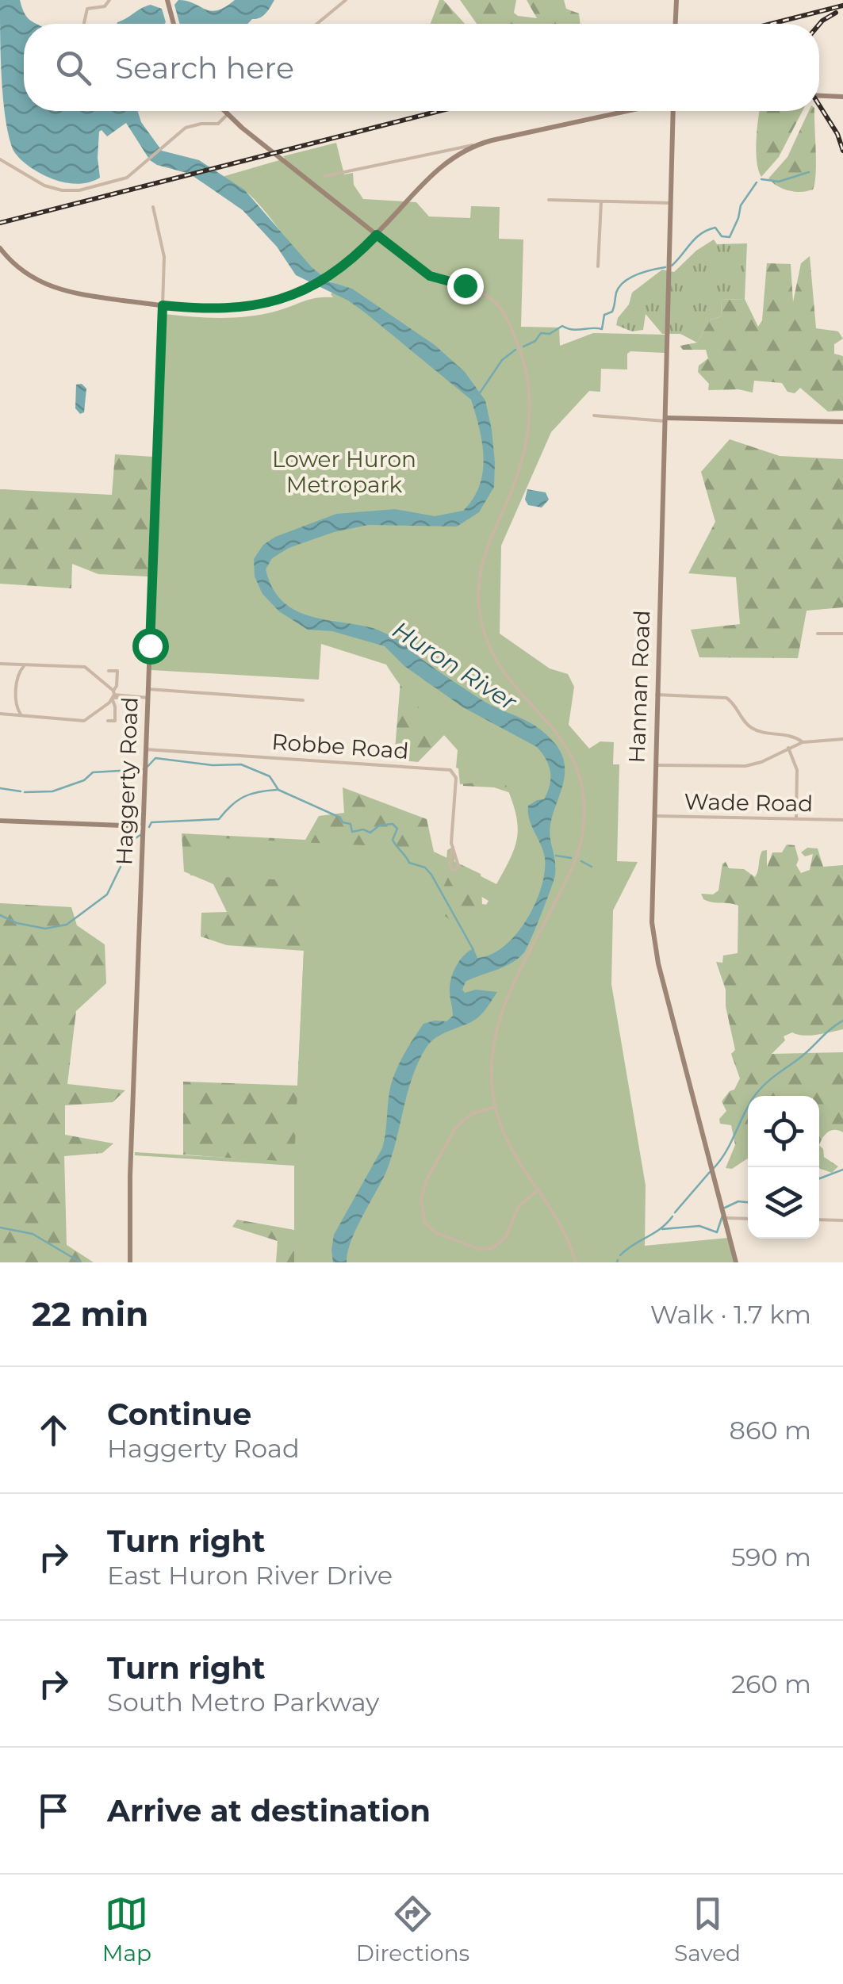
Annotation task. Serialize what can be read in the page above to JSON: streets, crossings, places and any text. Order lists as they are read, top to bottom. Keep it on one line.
{"streets":{"street":["Hannan Road","Robbe Road","Haggerty Road","Wade Road"]},"crossings":[["Hannan Road","Wade Road"],["Robbe Road","Haggerty Road"]],"water":["Huron River"],"parks":["Lower Huron Metropark"],"page":{"search":"Search here","heading":["22 min","Walk · 1.7 km"],"list":[["Continue","Haggerty Road","860 m"],["Turn right","East Huron River Drive","590 m"],["Turn right","South Metro Parkway","260 m"],"Arrive at destination"],"nav":["Map","Directions","Saved"]}}
